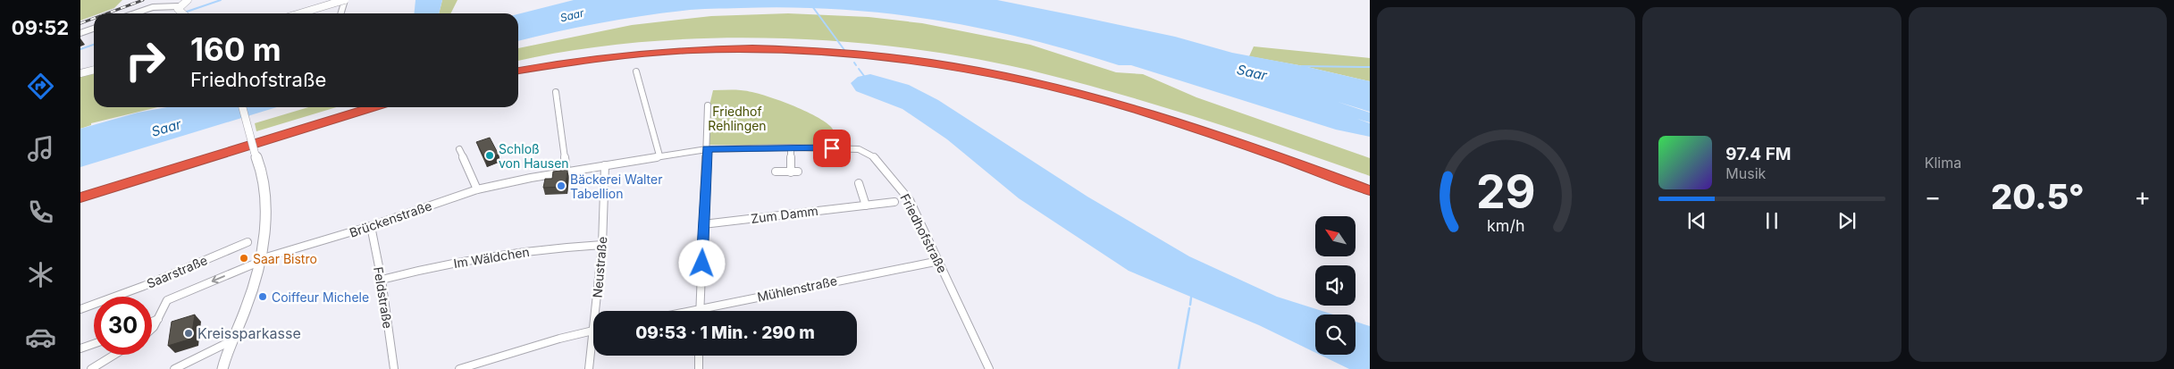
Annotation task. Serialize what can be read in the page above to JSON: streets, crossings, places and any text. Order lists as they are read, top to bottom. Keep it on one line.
{"streets":{"street":["Zum Damm","Brückenstraße","Friedhofstraße","Im Wäldchen","Neustraße","Saarstraße","Mühlenstraße","Feldstraße"]},"crossings":[["Brückenstraße","Friedhofstraße"],["Brückenstraße","Feldstraße"],["Friedhofstraße","Neustraße"],["Friedhofstraße","Mühlenstraße"],["Im Wäldchen","Neustraße"],["Im Wäldchen","Feldstraße"]],"water":["Saar"],"parks":["Friedhof Rehlingen"],"places":["Schloß von Hausen","Bäckerei Walter Tabellion","Saar Bistro","Coiffeur Michele","Kreissparkasse"],"north":"top left","page":{"tabs":"09:52","tile":"Klima","turn":["160 m","Friedhofstraße"],"song":["97.4 FM","Musik"],"heat":["−","20.5°","+"],"limit":"30","trip":"09:53 · 1 Min. · 290 m","gauge":["29","km/h"]}}
